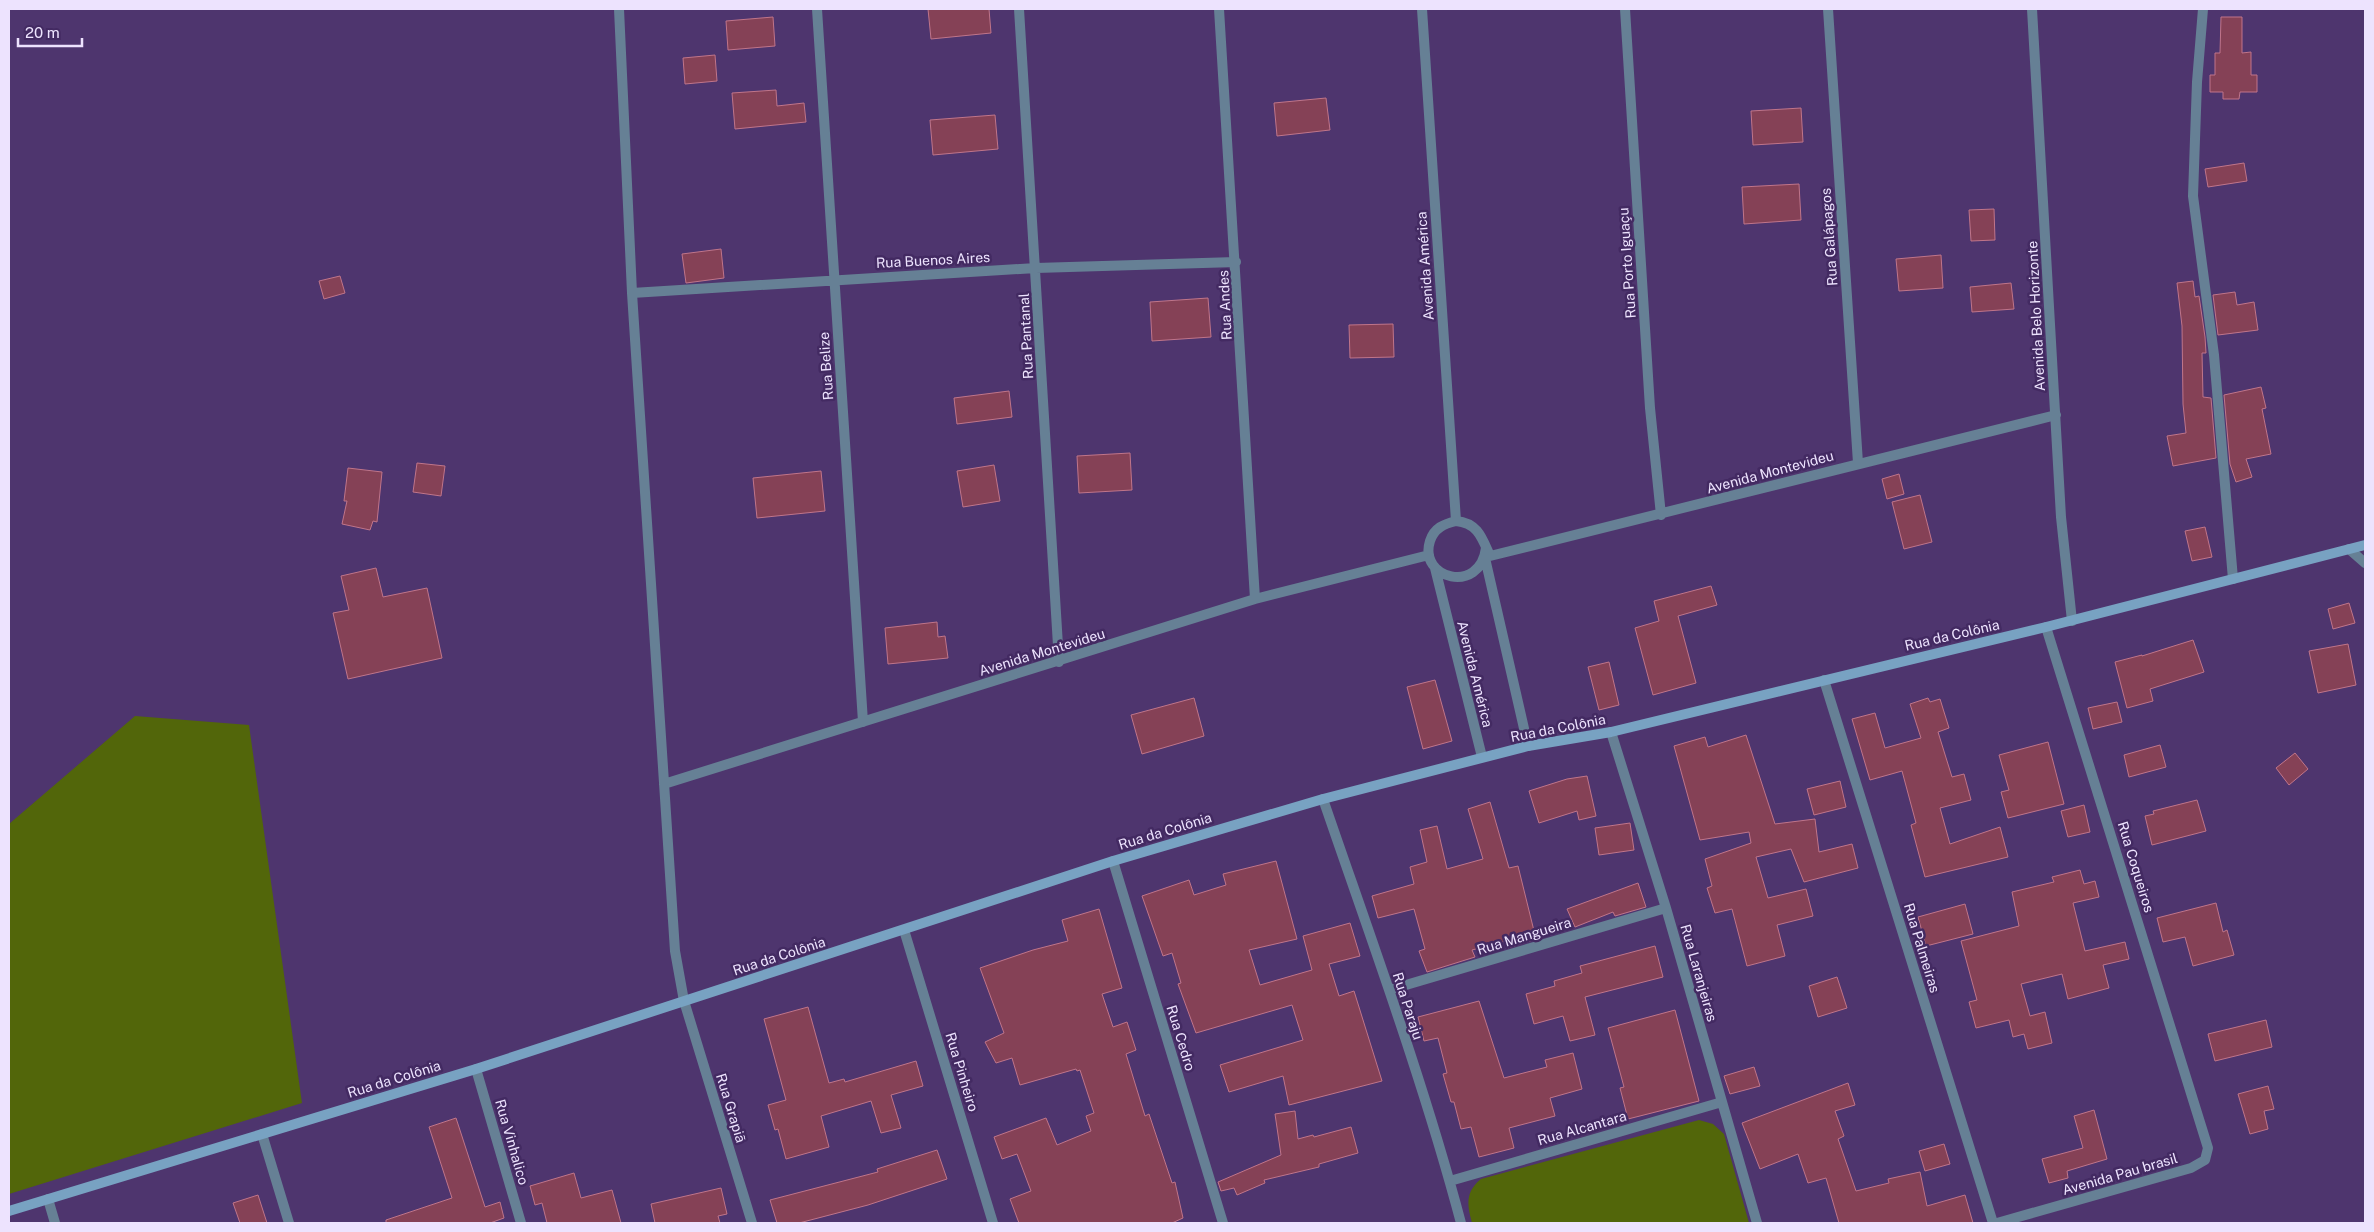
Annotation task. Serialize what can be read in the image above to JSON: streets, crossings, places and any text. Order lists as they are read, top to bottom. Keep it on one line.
{"streets":{"main road":["Rua da Colônia"],"street":["Rua Galápagos","Rua Buenos Aires","Rua Porto Iguaçu","Avenida América","Rua Andes","Avenida Belo Horizonte","Rua Pantanal","Rua Belize","Avenida Montevideu","Rua Coqueiros","Rua Mangueira","Rua Palmeiras","Rua Laranjeiras","Rua Paraju","Rua Cedro","Rua Pinheiro","Rua Grapiã","Rua Alcantara","Rua Vinhalico","Avenida Pau brasil"]},"crossings":[["Rua Galápagos","Avenida Montevideu"],["Rua Buenos Aires","Rua Andes"],["Rua Buenos Aires","Rua Pantanal"],["Rua Buenos Aires","Rua Belize"],["Rua Buenos Aires","Rua Grapiã"],["Rua Porto Iguaçu","Avenida Montevideu"],["Avenida América","Avenida Montevideu"],["Avenida América","Rua da Colônia"],["Rua Andes","Avenida Montevideu"],["Avenida Belo Horizonte","Avenida Montevideu"],["Avenida Belo Horizonte","Rua da Colônia"],["Rua Pantanal","Avenida Montevideu"],["Rua Belize","Avenida Montevideu"],["Avenida Montevideu","Rua Grapiã"],["Rua da Colônia","Rua Coqueiros"],["Rua da Colônia","Rua Palmeiras"],["Rua da Colônia","Rua Laranjeiras"],["Rua da Colônia","Rua Paraju"],["Rua da Colônia","Rua Cedro"],["Rua da Colônia","Rua Pinheiro"],["Rua da Colônia","Rua Grapiã"],["Rua da Colônia","Rua Vinhalico"],["Rua Coqueiros","Avenida Pau brasil"],["Rua Mangueira","Rua Laranjeiras"],["Rua Mangueira","Rua Paraju"],["Rua Palmeiras","Avenida Pau brasil"],["Rua Laranjeiras","Rua Alcantara"],["Rua Paraju","Rua Alcantara"]],"scale_bar":"20 m"}
